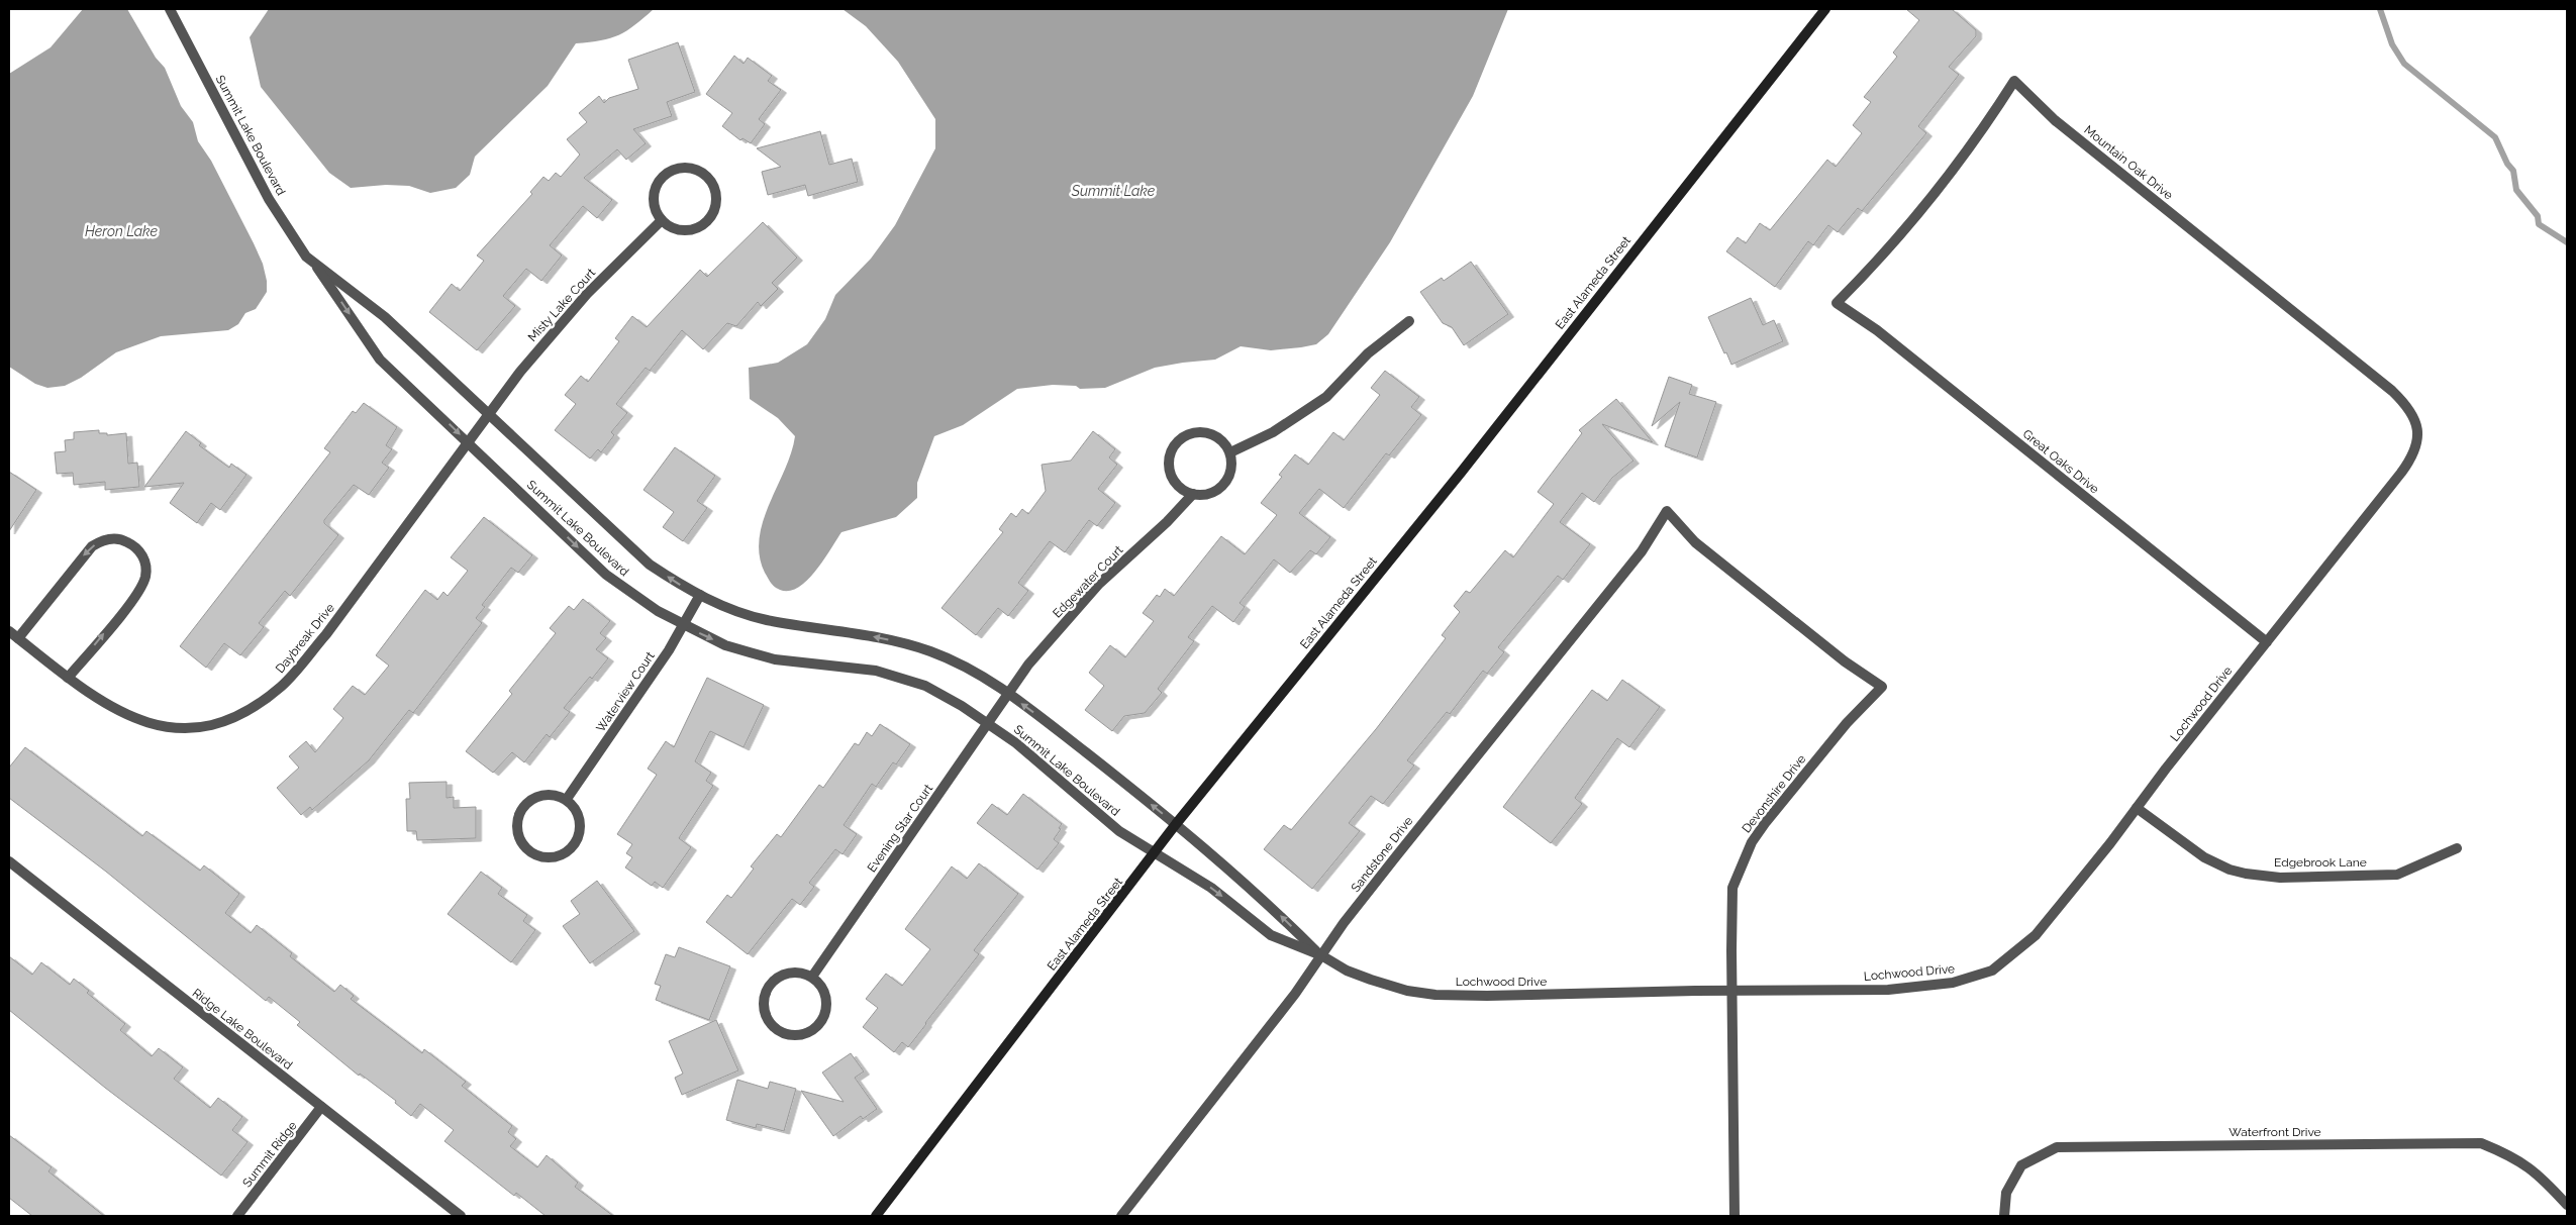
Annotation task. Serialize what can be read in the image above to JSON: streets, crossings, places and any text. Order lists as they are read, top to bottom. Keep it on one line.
{"streets":{"street":["Summit Lake Boulevard","Mountain Oak Drive","East Alameda Street","Misty Lake Court","Great Oaks Drive","Edgewater Court","Daybreak Drive","Waterview Court","Lochwood Drive","Devonshire Drive","Evening Star Court","Sandstone Drive","Edgebrook Lane","Ridge Lake Boulevard","Waterfront Drive","Summit Ridge"]},"crossings":[["Summit Lake Boulevard","East Alameda Street"],["Summit Lake Boulevard","Misty Lake Court"],["Summit Lake Boulevard","Edgewater Court"],["Summit Lake Boulevard","Daybreak Drive"],["Summit Lake Boulevard","Waterview Court"],["Summit Lake Boulevard","Lochwood Drive"],["Summit Lake Boulevard","Evening Star Court"],["Mountain Oak Drive","Great Oaks Drive"],["Mountain Oak Drive","Lochwood Drive"],["Misty Lake Court","Daybreak Drive"],["Great Oaks Drive","Lochwood Drive"],["Edgewater Court","Evening Star Court"],["Lochwood Drive","Devonshire Drive"],["Lochwood Drive","Sandstone Drive"],["Lochwood Drive","Edgebrook Lane"],["Devonshire Drive","Sandstone Drive"],["Ridge Lake Boulevard","Summit Ridge"]],"water":["Summit Lake","Heron Lake"]}
